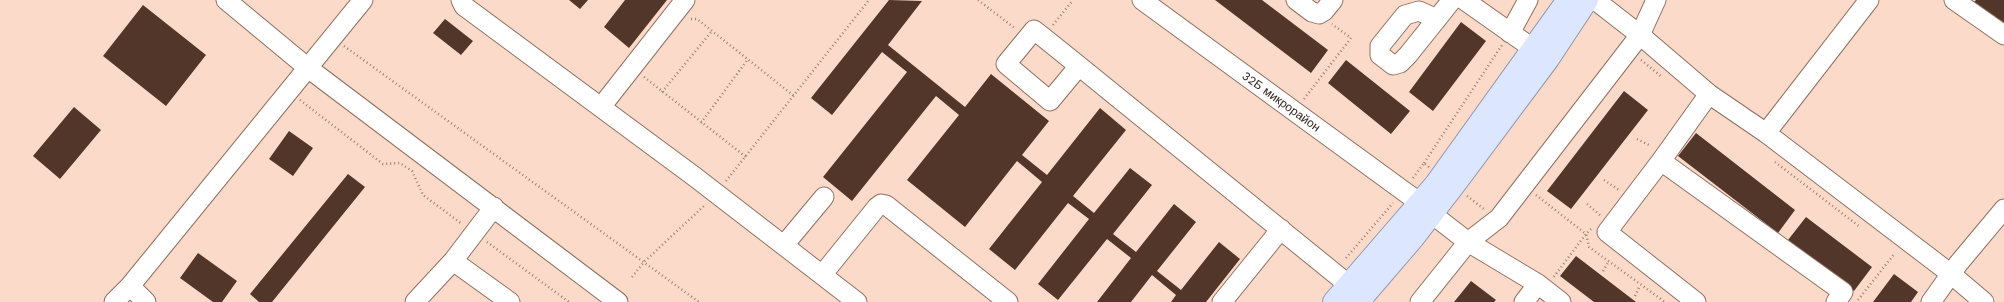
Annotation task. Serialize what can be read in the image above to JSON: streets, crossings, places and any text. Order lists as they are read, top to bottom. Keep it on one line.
{"streets":{"street":["32Б микрорайон"]}}
